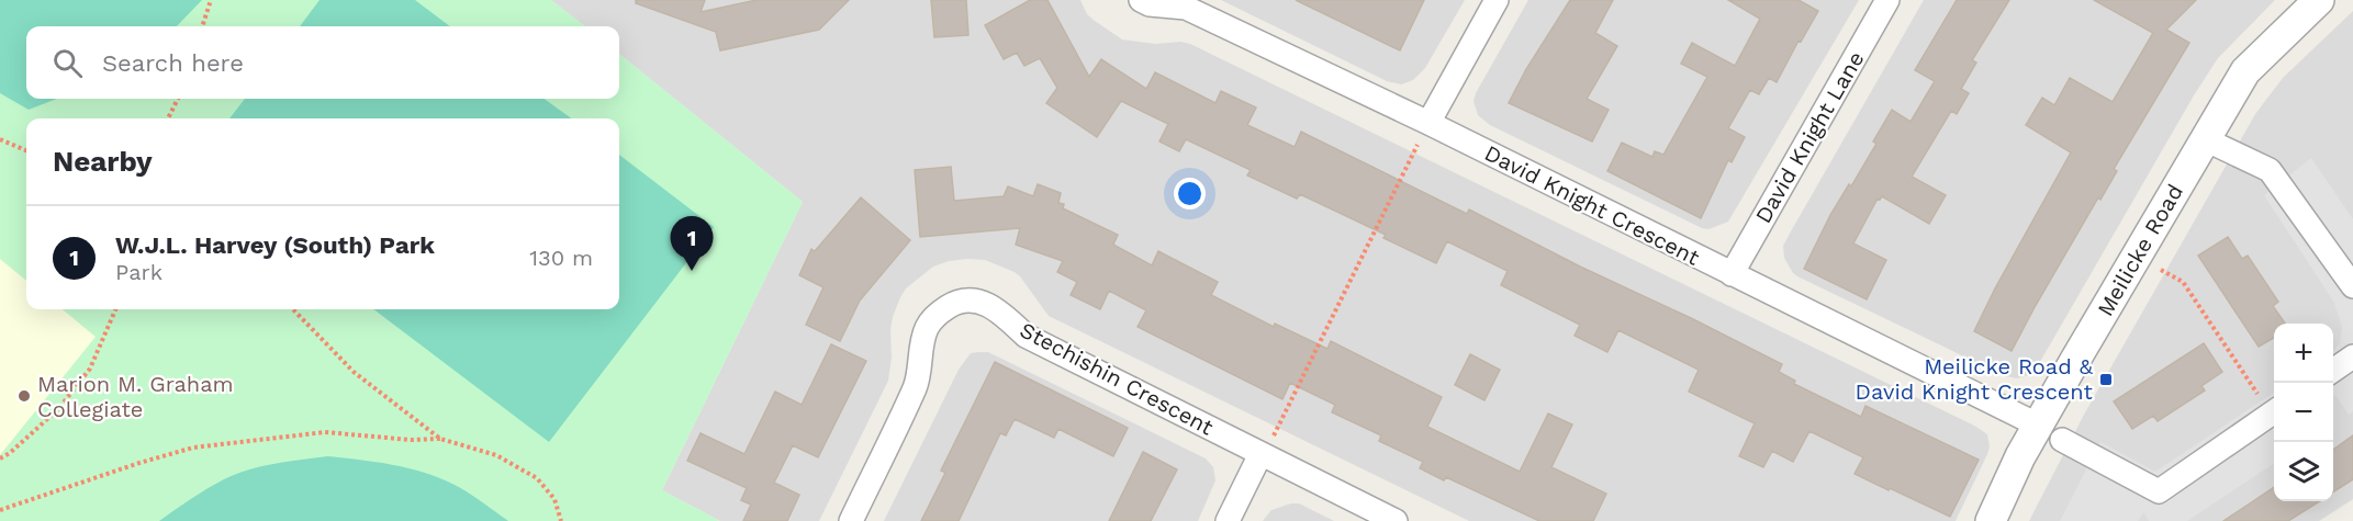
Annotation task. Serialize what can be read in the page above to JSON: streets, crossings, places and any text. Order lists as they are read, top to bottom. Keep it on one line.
{"streets":{"street":["David Knight Lane","David Knight Crescent","Meilicke Road","Stechishin Crescent"]},"crossings":[["David Knight Lane","David Knight Crescent"],["David Knight Crescent","Meilicke Road"]],"places":{"transit":["Meilicke Road & David Knight Crescent"],"other":["Marion M. Graham Collegiate"]},"page":{"search":"Search here","heading":"Nearby","list":[{"mark":"1","name":"W.J.L. Harvey (South) Park","note":"Park","value":"130 m"}],"pins":"1","map_buttons":["+","−"]}}
